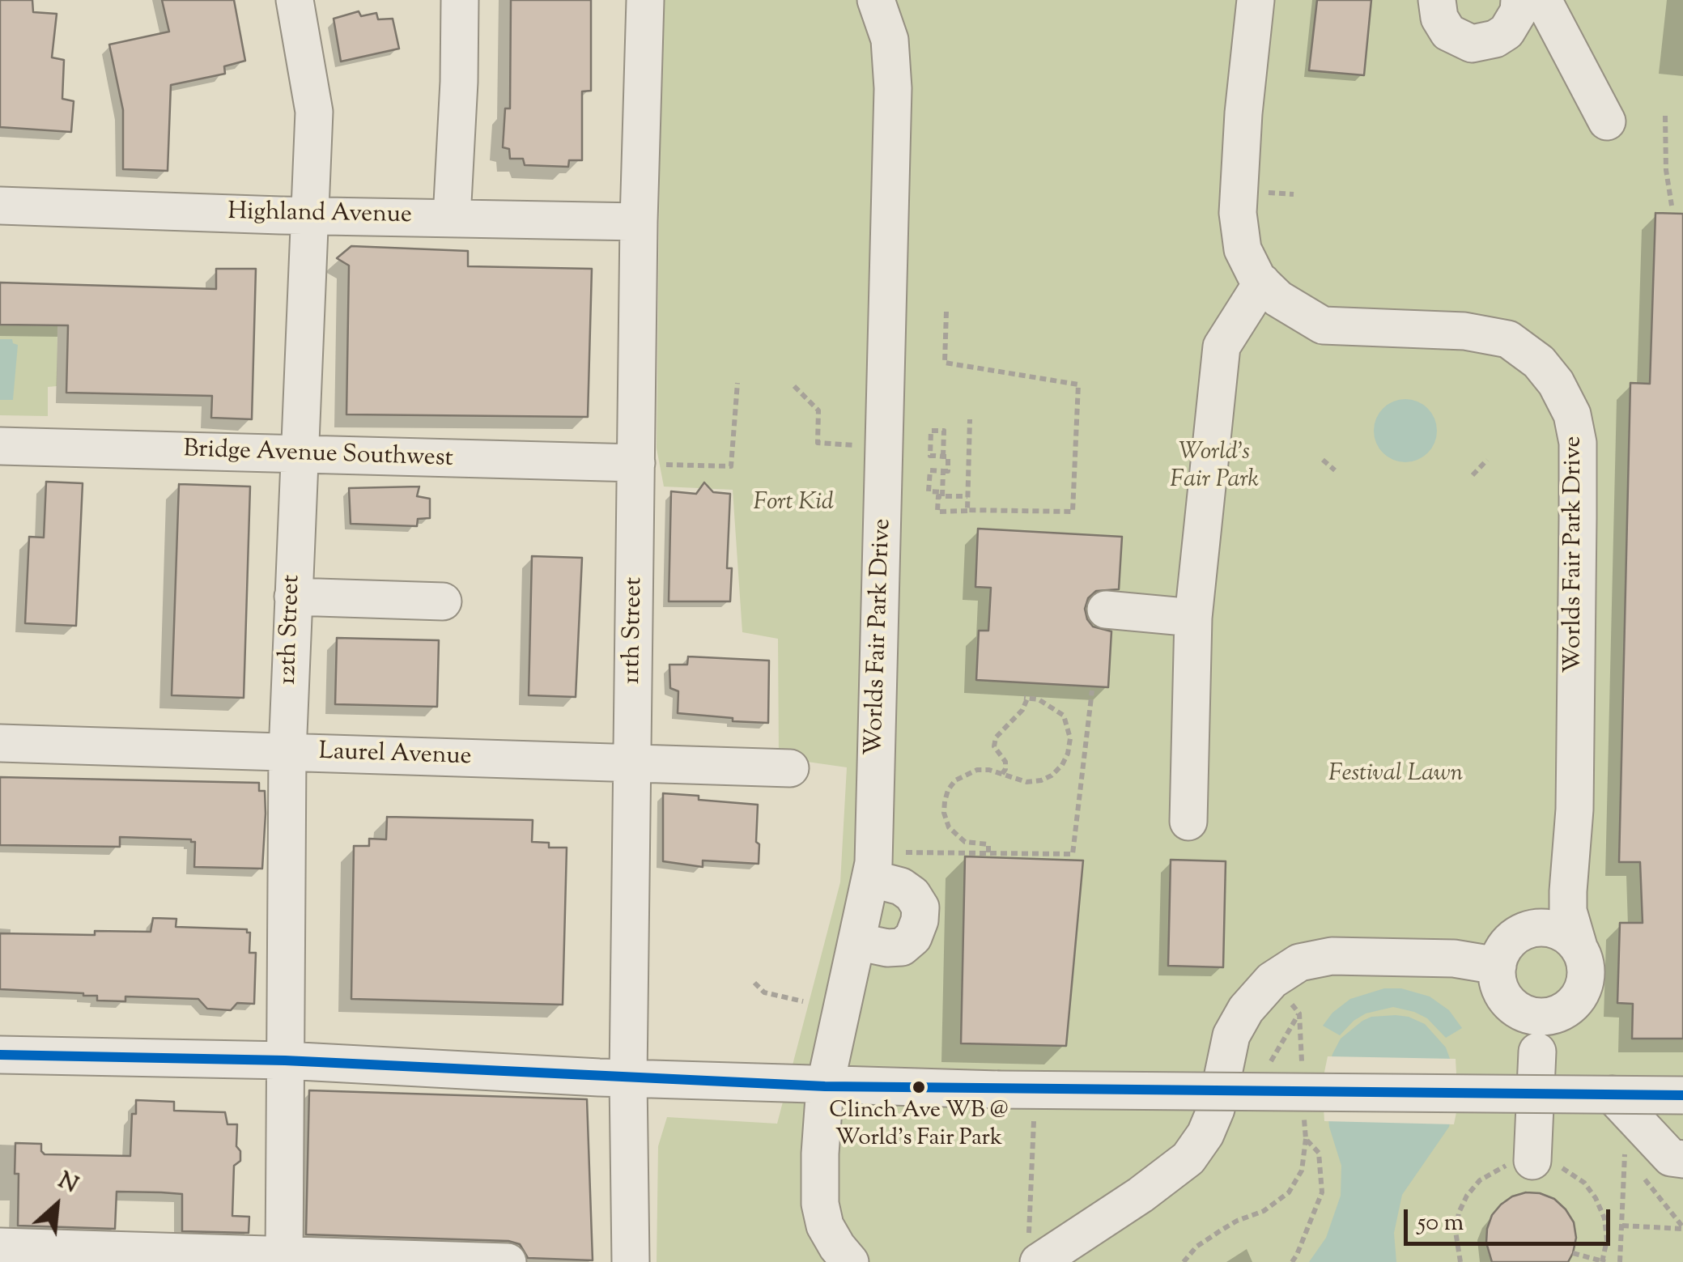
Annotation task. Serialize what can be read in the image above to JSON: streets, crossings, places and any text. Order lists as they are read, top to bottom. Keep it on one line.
{"streets":{"street":["Highland Avenue","Bridge Avenue Southwest","Worlds Fair Park Drive","12th Street","11th Street","Laurel Avenue"]},"crossings":[["Highland Avenue","12th Street"],["Highland Avenue","11th Street"],["Bridge Avenue Southwest","12th Street"],["Bridge Avenue Southwest","11th Street"],["12th Street","Laurel Avenue"],["11th Street","Laurel Avenue"]],"parks":["World's Fair Park","Fort Kid","Festival Lawn"],"places":["Clinch Ave WB @ World's Fair Park"],"scale_bar":"50 m","north":"top right"}
